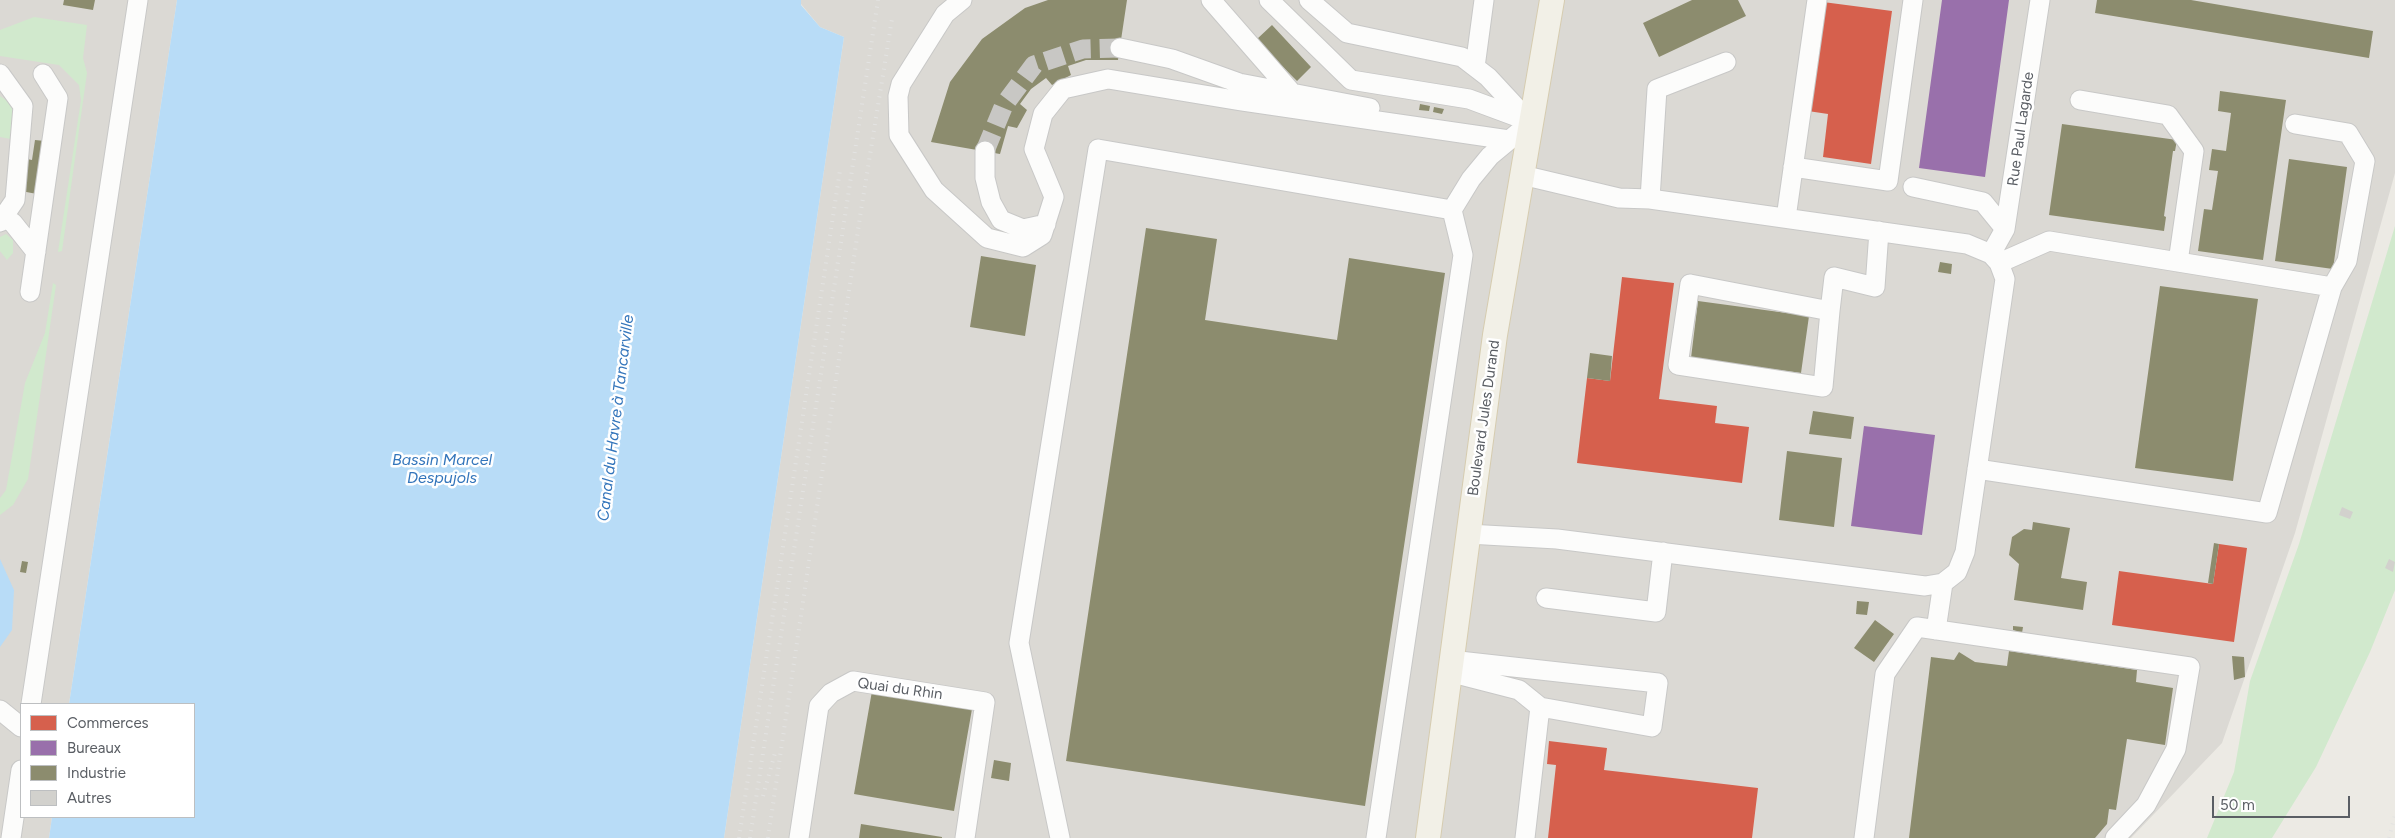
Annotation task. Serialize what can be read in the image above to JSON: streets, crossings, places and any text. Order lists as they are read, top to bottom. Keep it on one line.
{"streets":{"main road":["Boulevard Jules Durand"],"street":["Rue Paul Lagarde","Quai du Rhin"]},"water":["Canal du Havre à Tancarville","Bassin Marcel Despujols"],"legend":["Commerces","Bureaux","Industrie","Autres"],"scale_bar":"50 m"}
